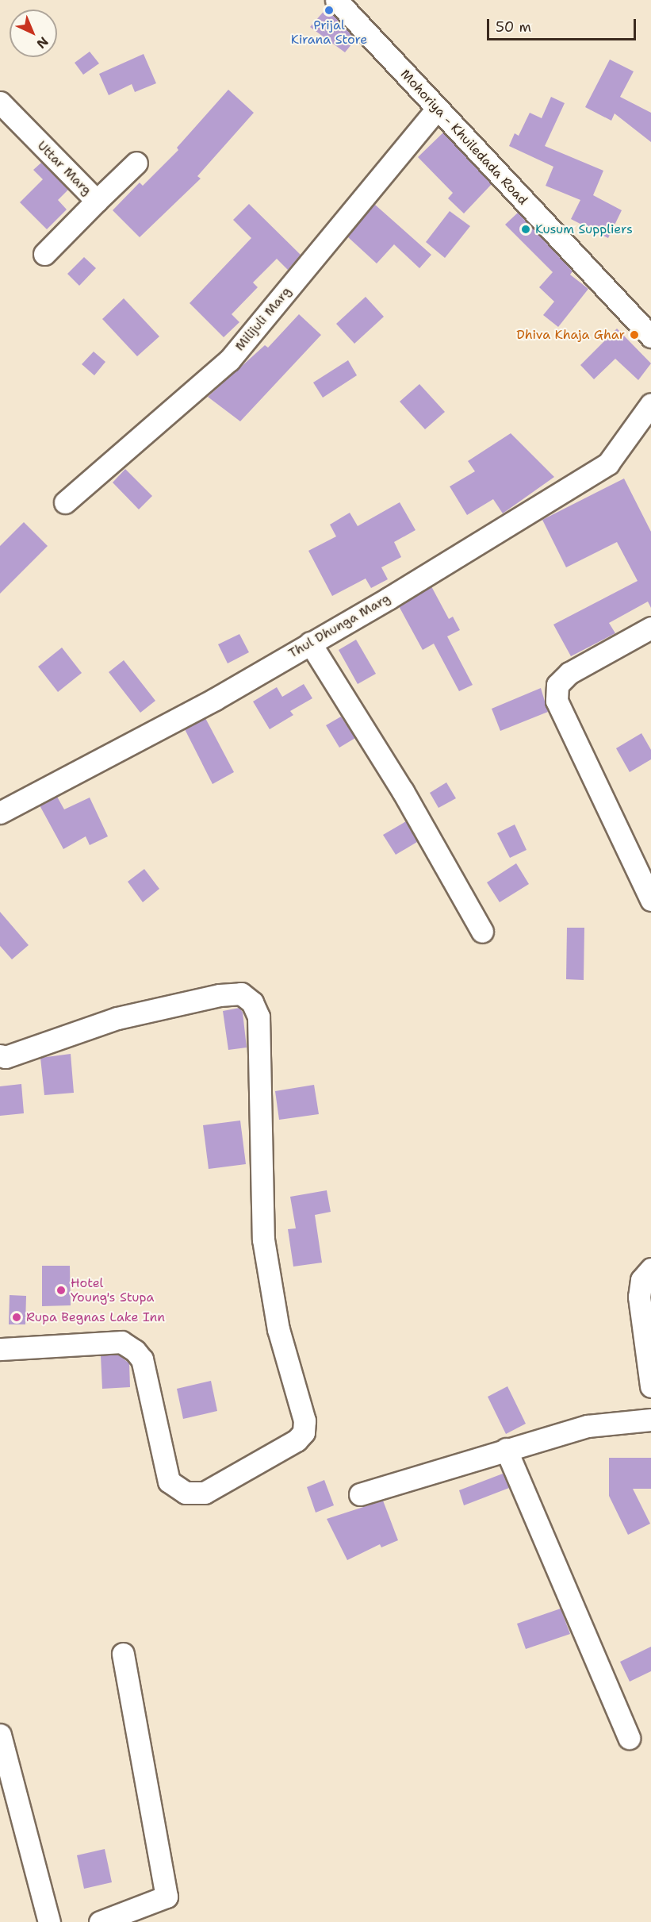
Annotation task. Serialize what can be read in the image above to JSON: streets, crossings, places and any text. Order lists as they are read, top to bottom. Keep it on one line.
{"streets":{"street":["Mohoriya - Khuiledada Road","Uttar Marg","Milijuli Marg","Thul Dhunga Marg"]},"crossings":[["Mohoriya - Khuiledada Road","Milijuli Marg"]],"places":["Prijal Kirana Store","Kusum Suppliers","Dhiva Khaja Ghar","Hotel Young's Stupa","Rupa Begnas Lake Inn"],"scale_bar":"50 m","north":"bottom right"}
